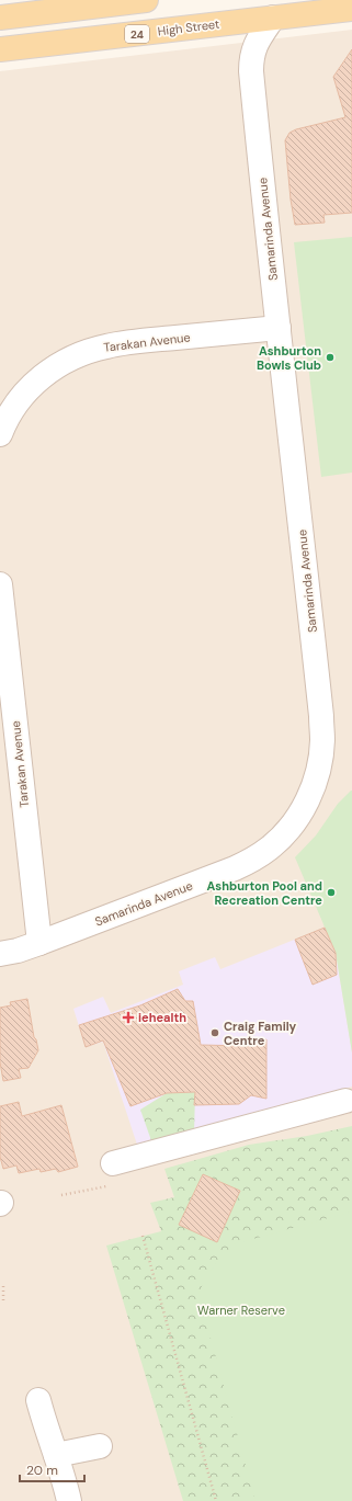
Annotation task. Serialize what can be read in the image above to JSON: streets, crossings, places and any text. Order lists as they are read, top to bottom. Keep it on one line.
{"streets":{"main road":["High Street","24"],"street":["Samarinda Avenue","Tarakan Avenue"]},"crossings":[["High Street","Samarinda Avenue"],["Samarinda Avenue","Tarakan Avenue"]],"parks":["Warner Reserve"],"places":{"other":["Ashburton Bowls Club","Ashburton Pool and Recreation Centre","Craig Family Centre"],"health":["iehealth"]},"scale_bar":"20 m"}
